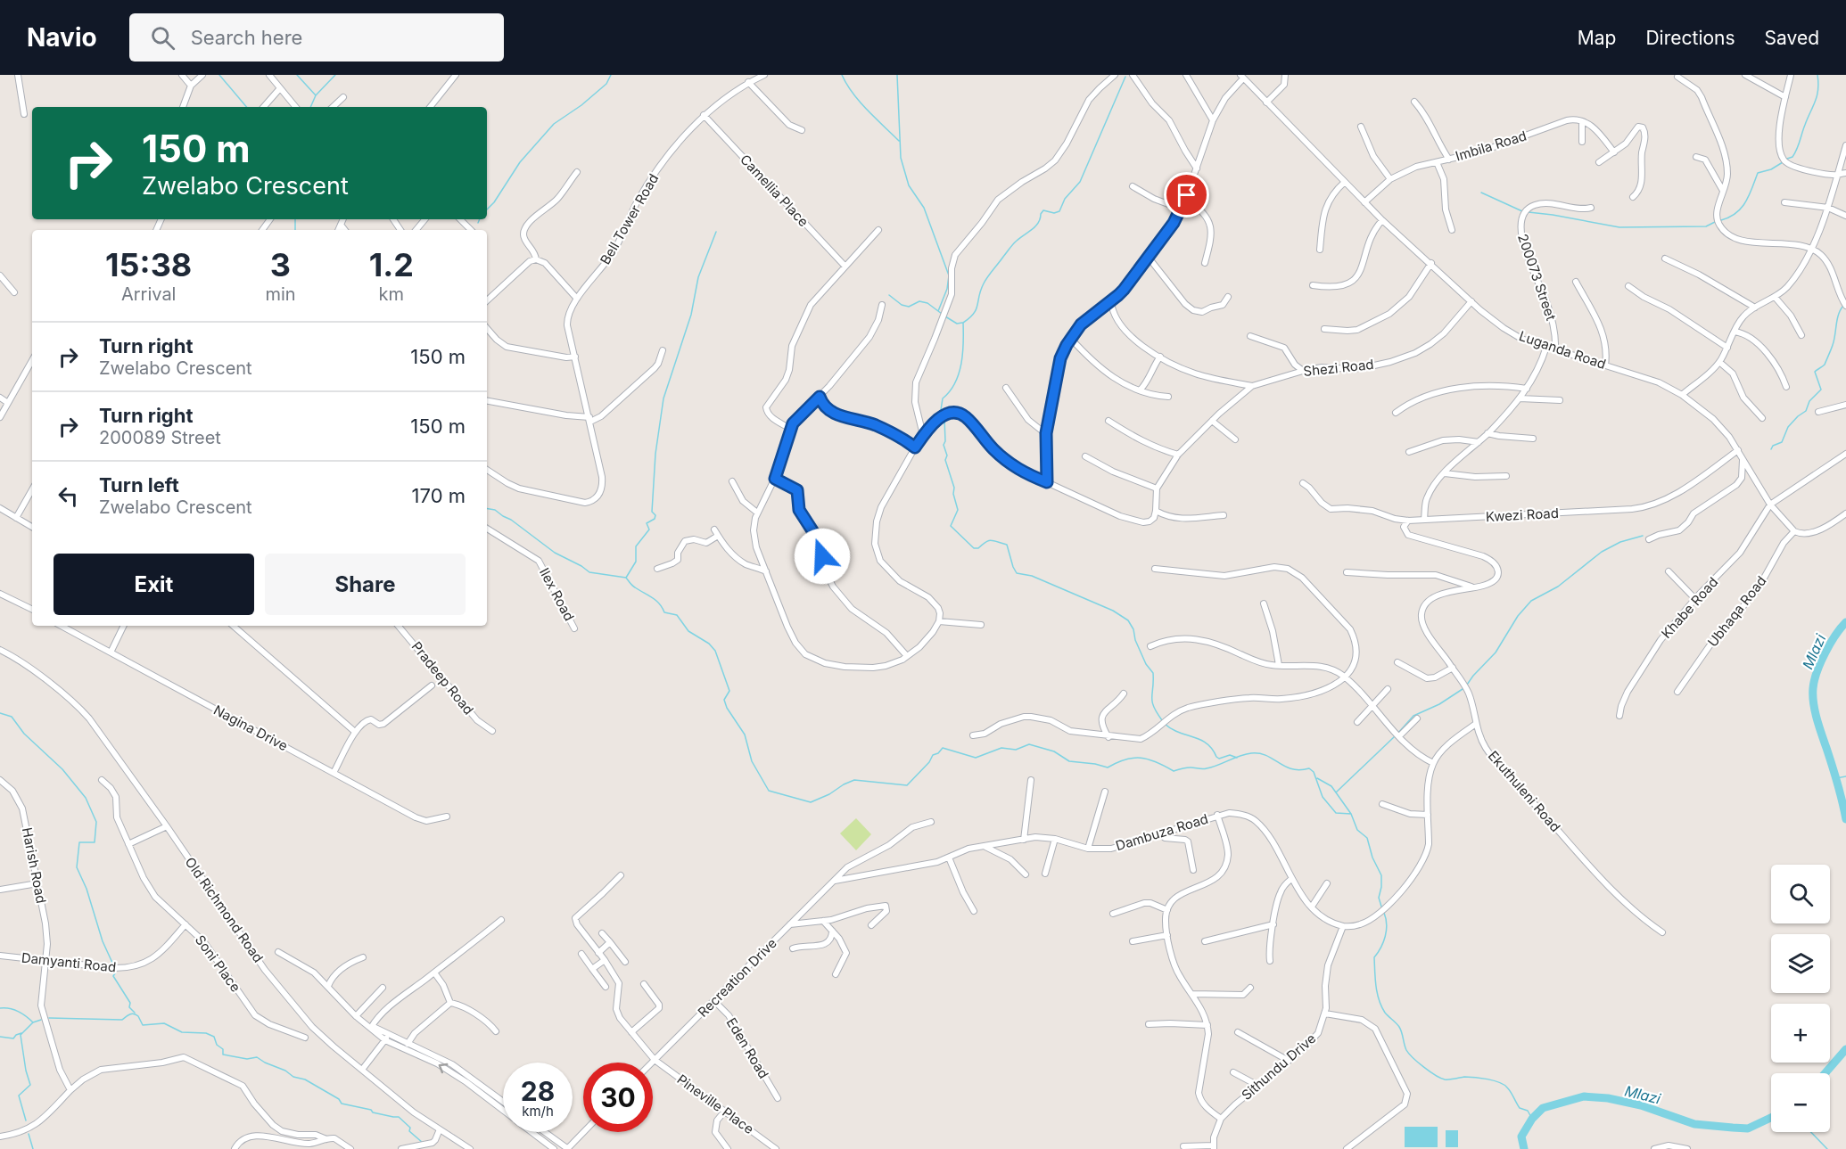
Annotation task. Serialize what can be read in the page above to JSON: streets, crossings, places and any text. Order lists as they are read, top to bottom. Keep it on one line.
{"streets":{"street":["Imbila Road","Camellia Place","Bell Tower Road","200073 Street","Luganda Road","Shezi Road","Kwezi Road","Ilex Road","Khabe Road","Ubhaqa Road","Pradeep Road","Nagina Drive","Ekuthuleni Road","Dambuza Road","Harish Road","Old Richmond Road","Damyanti Road","Soni Place","Recreation Drive","Eden Road","Sithundu Drive","Pineville Place"]},"crossings":[["Imbila Road","Luganda Road"],["Camellia Place","Bell Tower Road"],["200073 Street","Luganda Road"],["Luganda Road","Shezi Road"],["Luganda Road","Kwezi Road"],["Luganda Road","Khabe Road"],["Luganda Road","Ubhaqa Road"],["Kwezi Road","Ekuthuleni Road"],["Dambuza Road","Recreation Drive"],["Dambuza Road","Sithundu Drive"],["Harish Road","Damyanti Road"],["Damyanti Road","Soni Place"],["Recreation Drive","Eden Road"],["Recreation Drive","Pineville Place"]],"water":["Mlazi"],"page":{"header":"Navio","search":"Search here","nav":["Map","Directions","Saved"],"turn":["150 m","Zwelabo Crescent"],"eta":["15:38","Arrival","3","min","1.2","km"],"list":[{"name":"Turn right","note":"Zwelabo Crescent","value":"150 m"},{"name":"Turn right","note":"200089 Street","value":"150 m"},{"name":"Turn left","note":"Zwelabo Crescent","value":"170 m"}],"buttons":["Exit","Share"],"map_buttons":["+","−"],"speed":"28 km/h","limit":"30"}}
